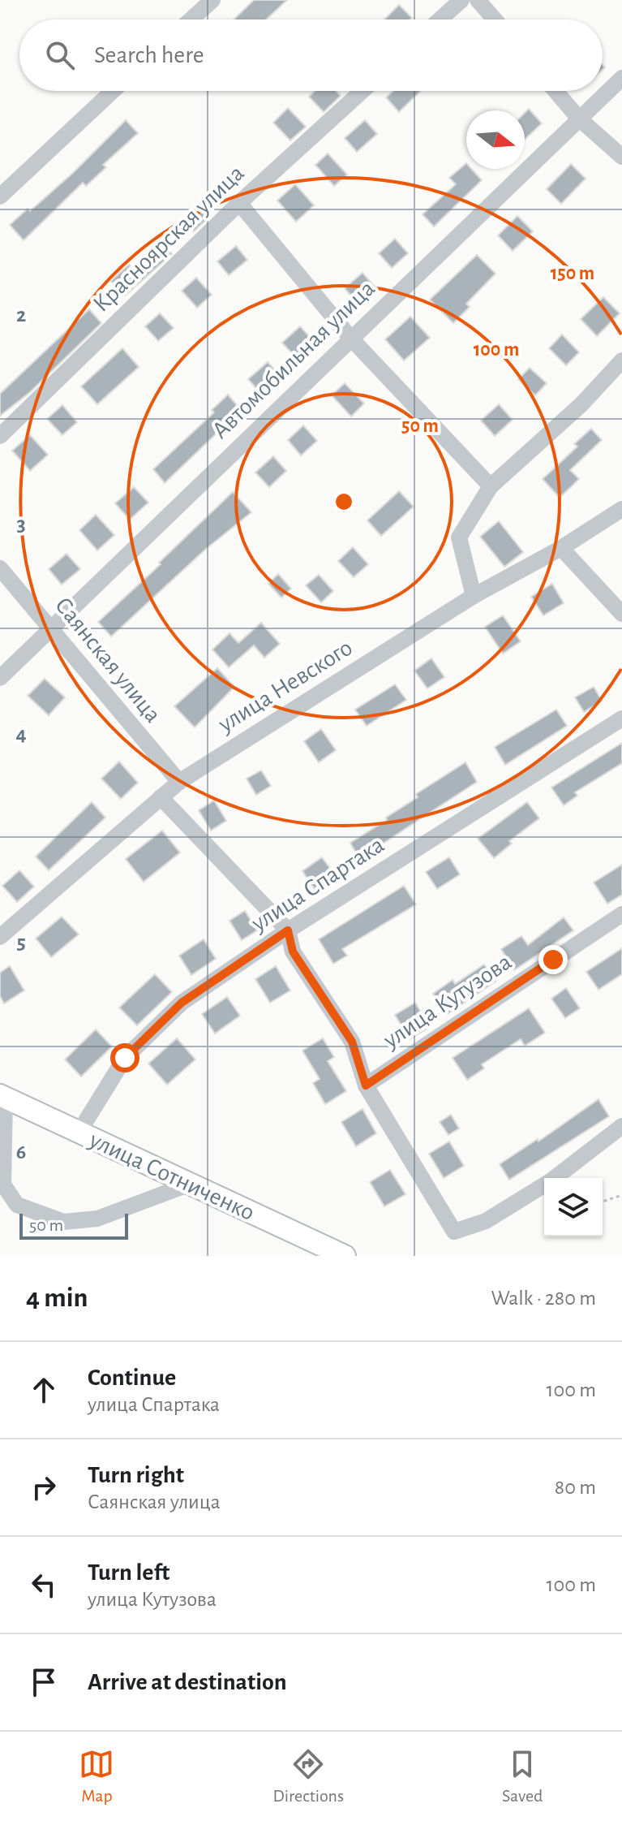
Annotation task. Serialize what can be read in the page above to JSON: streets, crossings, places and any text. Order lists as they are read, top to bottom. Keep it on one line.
{"streets":{"main road":["улица Сотниченко"],"street":["Красноярская улица","Автомобильная улица","Саянская улица","улица Невского","улица Спартака","улица Кутузова"]},"crossings":[["Автомобильная улица","Саянская улица"],["Саянская улица","улица Невского"],["улица Спартака","улица Сотниченко"]],"scale_bar":"50 m","north":"right","page":{"search":"Search here","scale":"50 m","heading":["4 min","Walk · 280 m"],"list":[["Continue","улица Спартака","100 m"],["Turn right","Саянская улица","80 m"],["Turn left","улица Кутузова","100 m"],"Arrive at destination"],"nav":["Map","Directions","Saved"]},"grid":{"rows":["2","3","4","5","6"]},"rings":["150 m","100 m","50 m"]}
